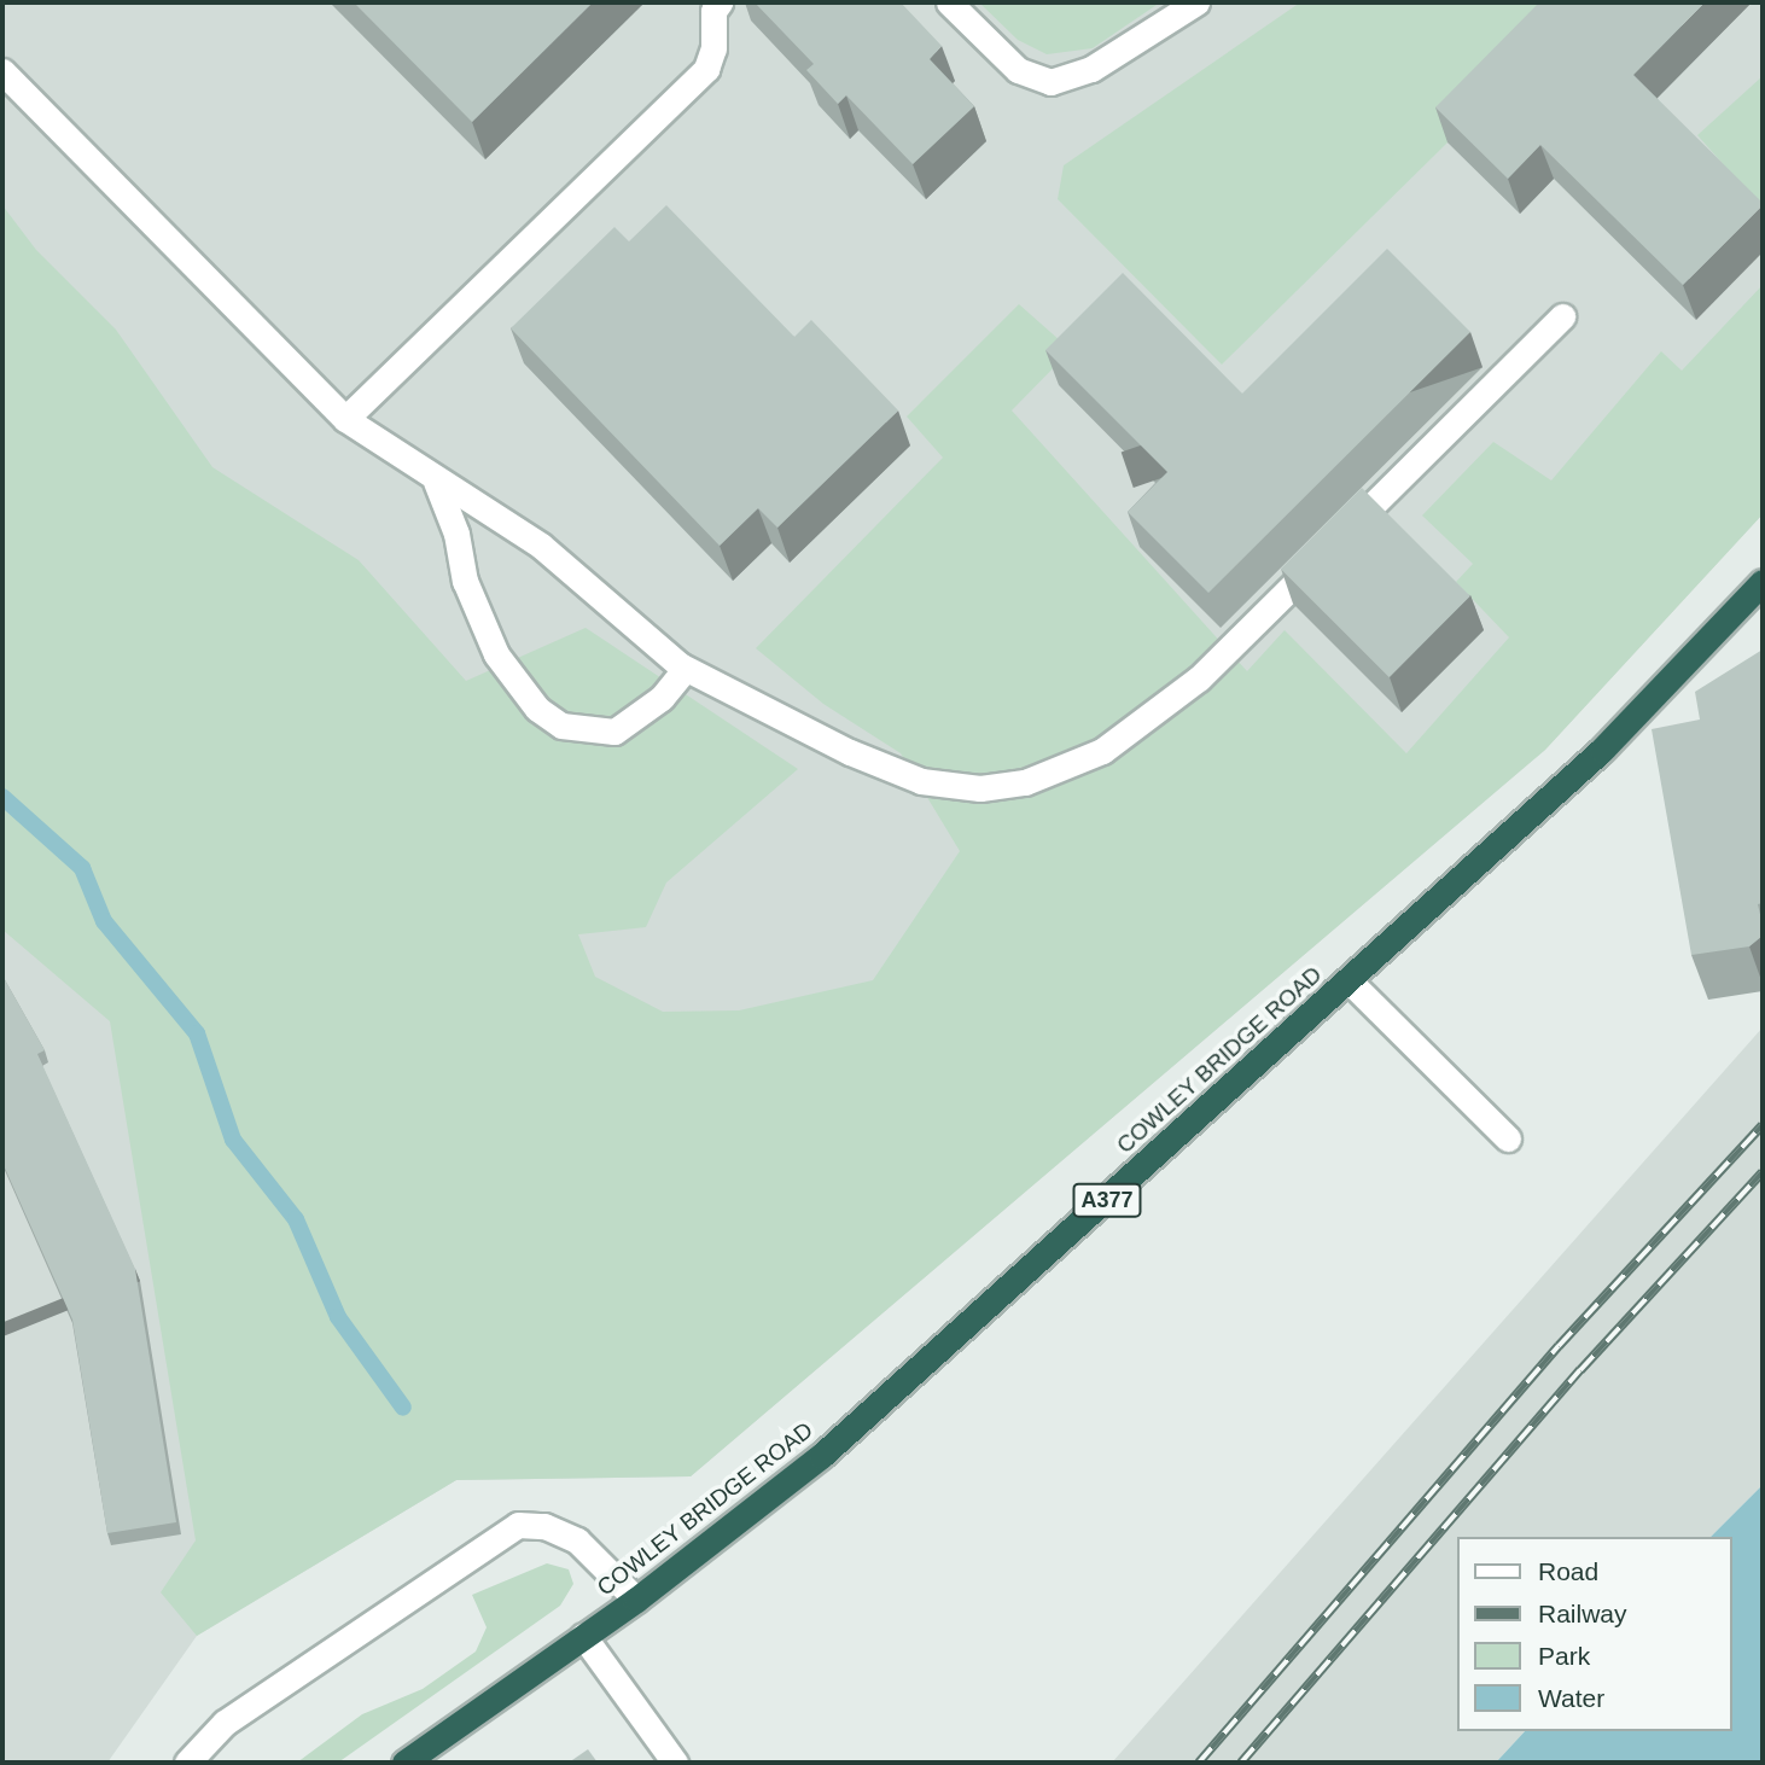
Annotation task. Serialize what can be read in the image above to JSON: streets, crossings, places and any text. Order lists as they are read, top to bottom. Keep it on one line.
{"streets":{"highway":["COWLEY BRIDGE ROAD","A377"]},"legend":["Road","Railway","Park","Water"]}
